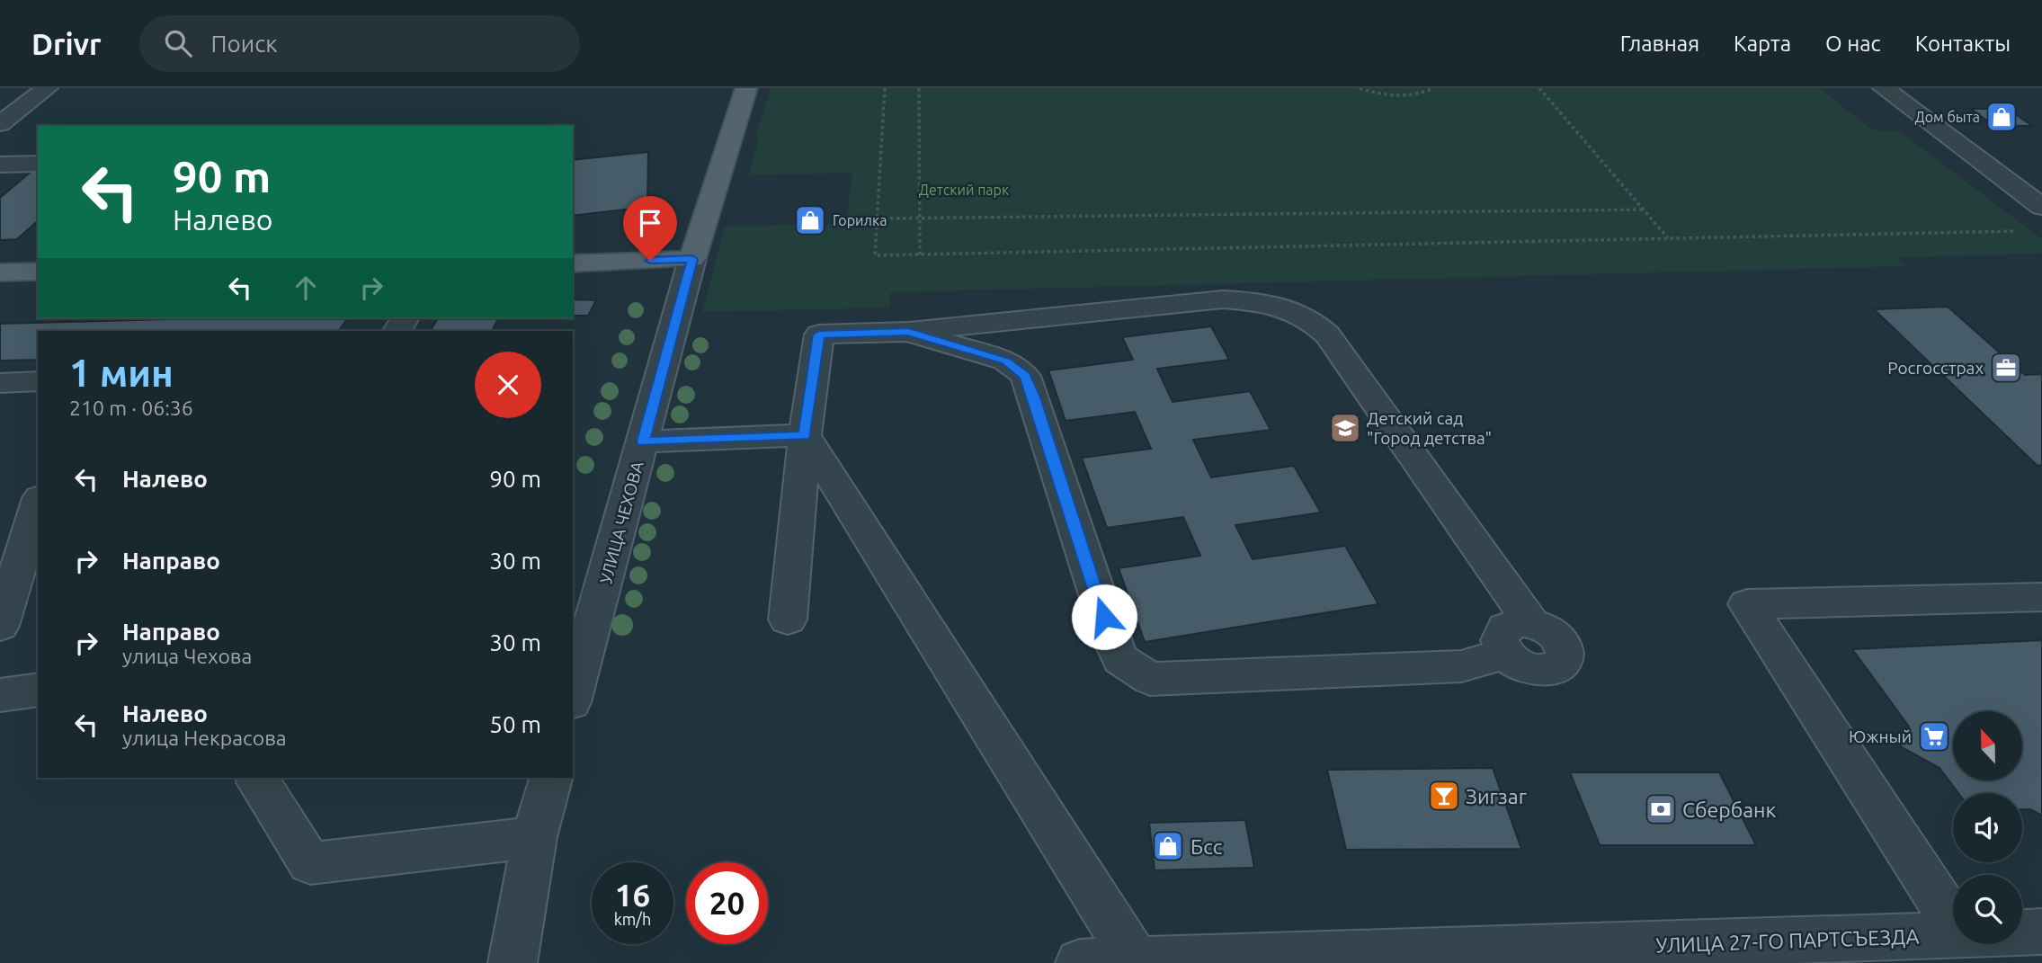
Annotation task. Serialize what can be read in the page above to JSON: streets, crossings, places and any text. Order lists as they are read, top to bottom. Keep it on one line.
{"streets":{"main road":["УЛИЦА ЧЕХОВА"],"street":["УЛИЦА 27-ГО ПАРТСЪЕЗДА"]},"parks":["Детский парк"],"places":{"shop":["Дом быта","Горилка","Бсс"],"office":["Росгосстрах"],"school or university":["Детский сад \"Город детства\""],"supermarket":["Южный"],"bar":["Зигзаг"],"bank":["Сбербанк"]},"north":"top","page":{"header":"Drivr","search":"Поиск","nav":["Главная","Карта","О нас","Контакты"],"turn":["90 m","Налево"],"heading":["1 мин","210 m · 06:36"],"list":[{"name":"Налево","value":"90 m"},{"name":"Направо","value":"30 m"},{"name":"Направо","note":"улица Чехова","value":"30 m"},{"name":"Налево","note":"улица Некрасова","value":"50 m"}],"speed":"16 km/h","limit":"20"}}
